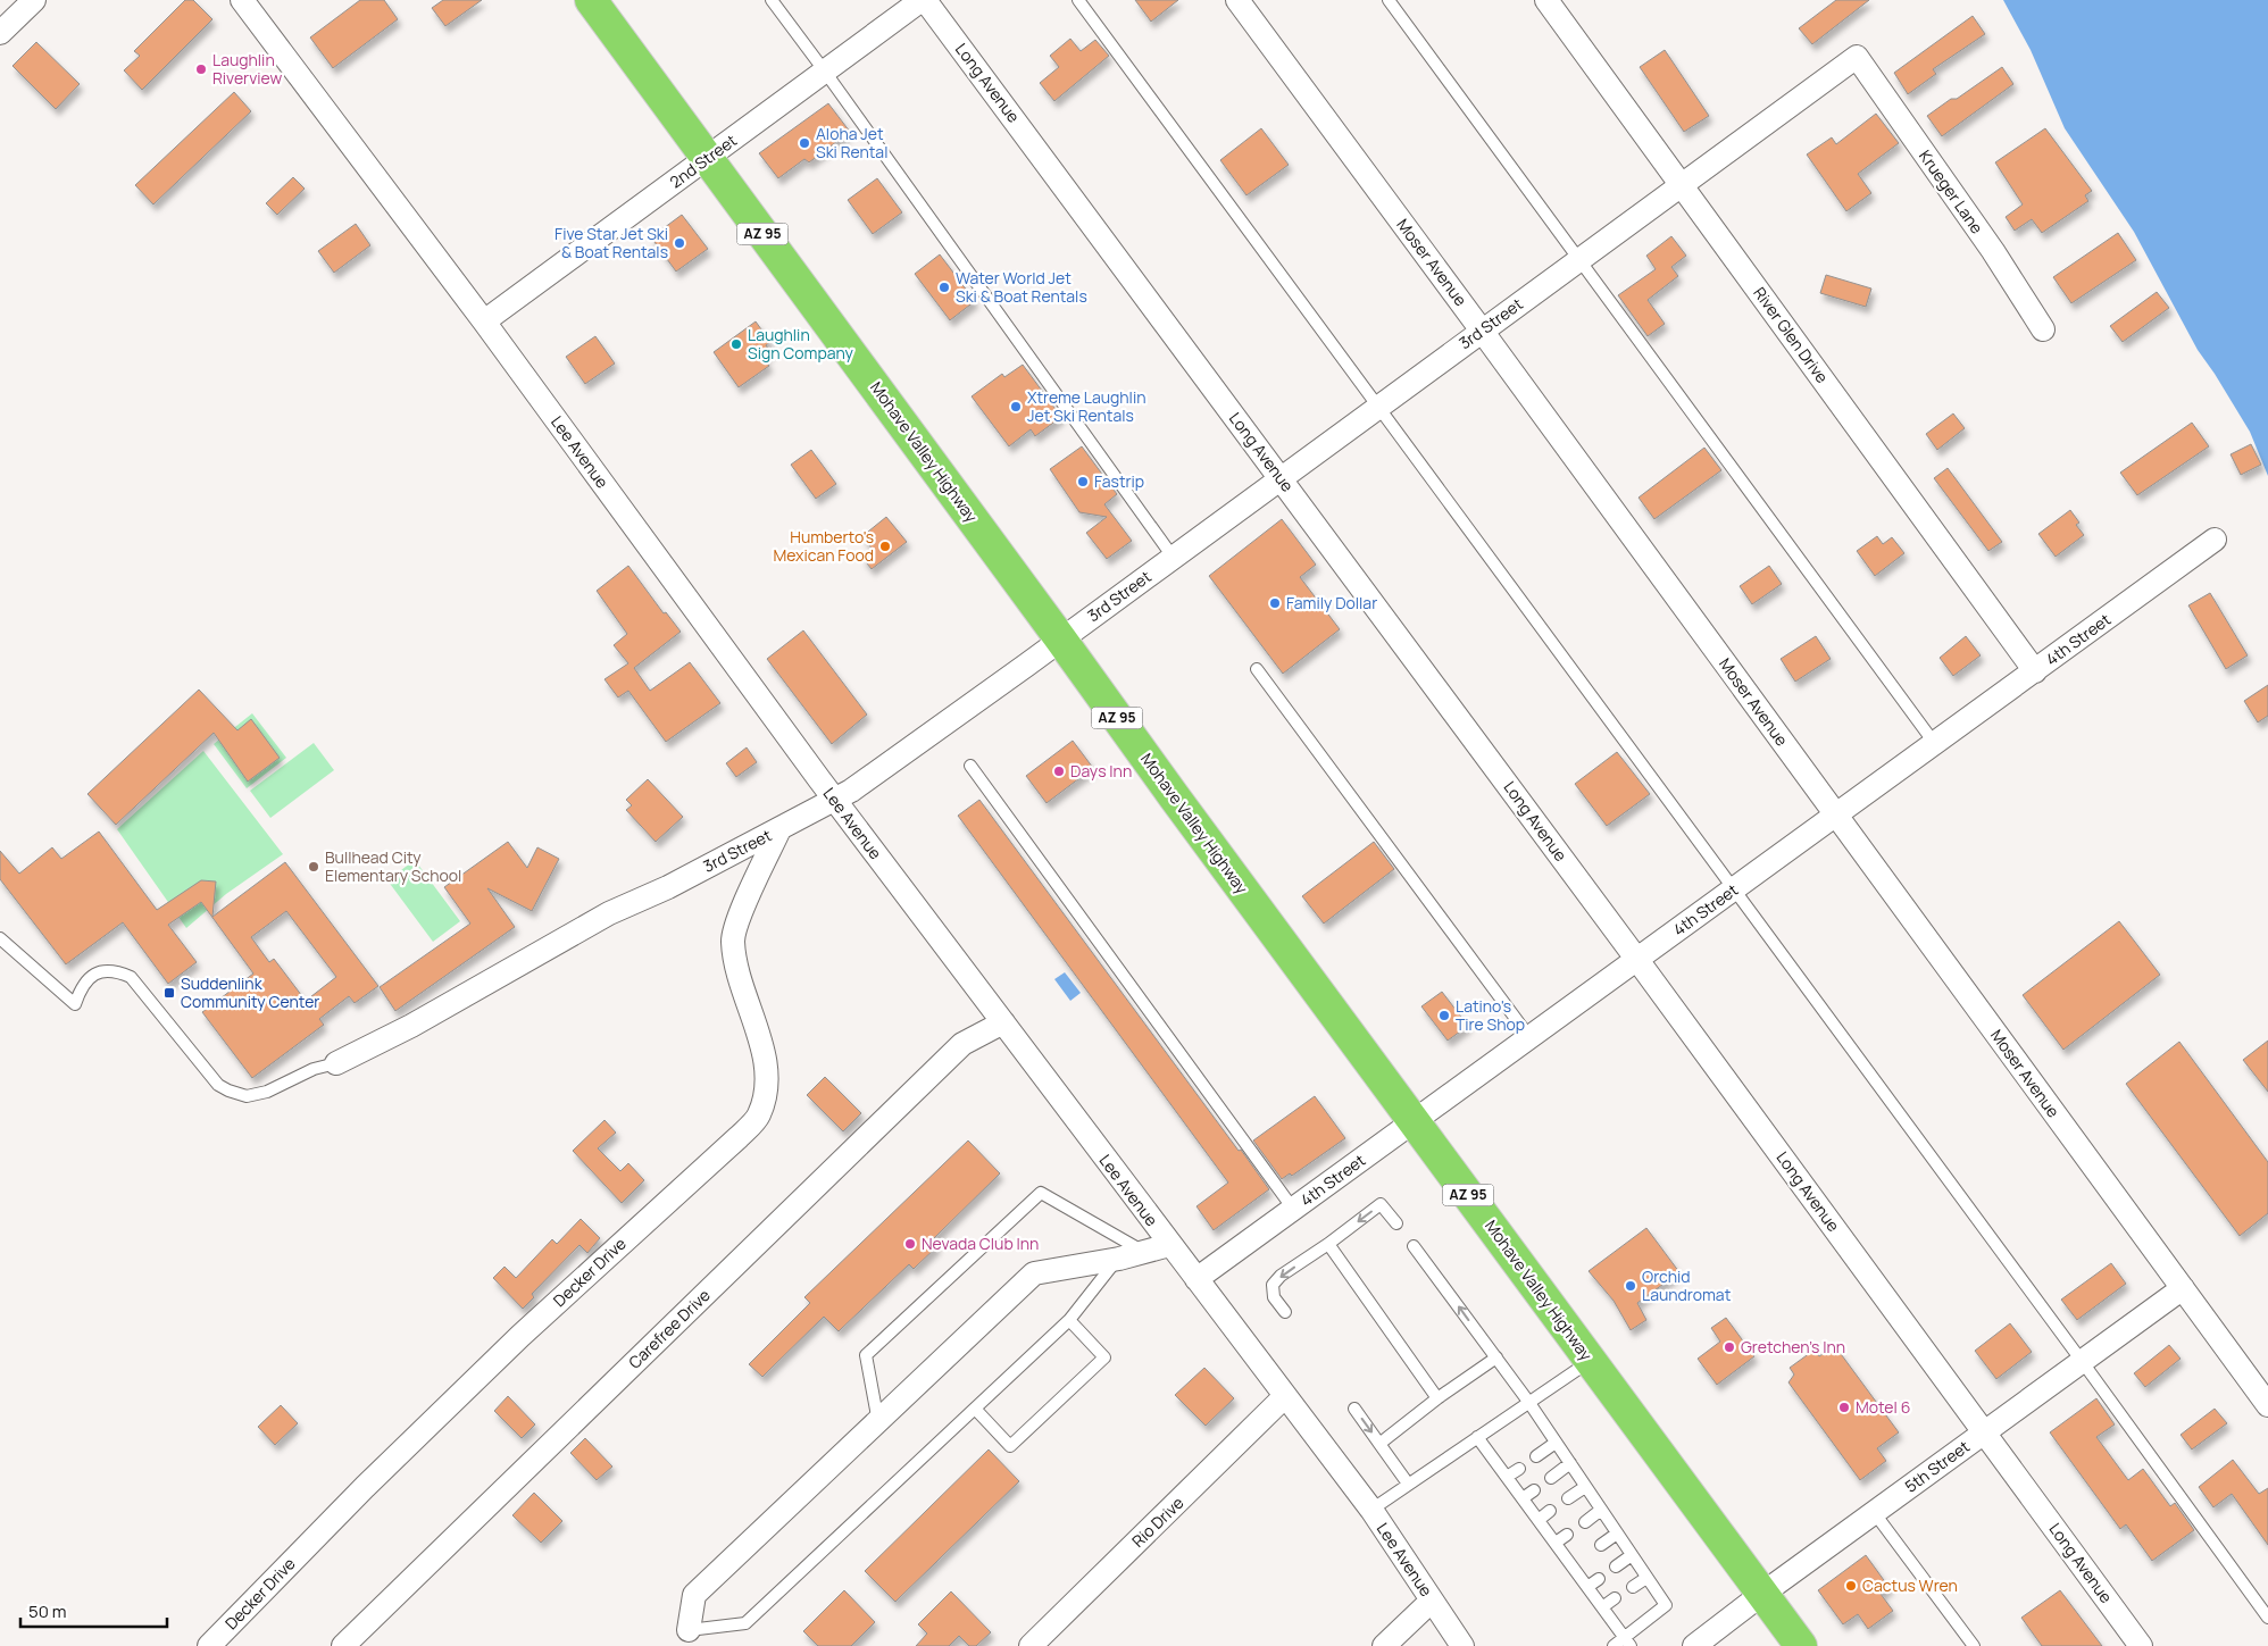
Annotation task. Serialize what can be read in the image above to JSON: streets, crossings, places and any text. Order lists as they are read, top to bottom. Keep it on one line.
{"streets":{"highway":["AZ 95","Mohave Valley Highway"],"street":["Long Avenue","2nd Street","Krueger Lane","Moser Avenue","3rd Street","River Glen Drive","Lee Avenue","4th Street","Decker Drive","Carefree Drive","5th Street","Rio Drive"]},"crossings":[["Long Avenue","2nd Street"],["Long Avenue","3rd Street"],["Long Avenue","4th Street"],["Long Avenue","5th Street"],["2nd Street","Lee Avenue"],["2nd Street","Mohave Valley Highway"],["Krueger Lane","3rd Street"],["Moser Avenue","3rd Street"],["Moser Avenue","4th Street"],["Moser Avenue","5th Street"],["3rd Street","River Glen Drive"],["3rd Street","Lee Avenue"],["3rd Street","Mohave Valley Highway"],["3rd Street","Decker Drive"],["River Glen Drive","4th Street"],["Lee Avenue","4th Street"],["Lee Avenue","Carefree Drive"],["Lee Avenue","Rio Drive"],["Mohave Valley Highway","4th Street"],["Mohave Valley Highway","5th Street"]],"places":{"other":["Laughlin Riverview","Aloha Jet Ski Rental","Five Star Jet Ski & Boat Rentals","Water World Jet Ski & Boat Rentals","Laughlin Sign Company","Xtreme Laughlin Jet Ski Rentals","Fastrip","Humberto's Mexican Food","Family Dollar","Days Inn","Bullhead City Elementary School","Latino's Tire Shop","Nevada Club Inn","Orchid Laundromat","Gretchen's Inn","Motel 6","Cactus Wren"],"transit":["Suddenlink Community Center"]},"scale_bar":"50 m"}
